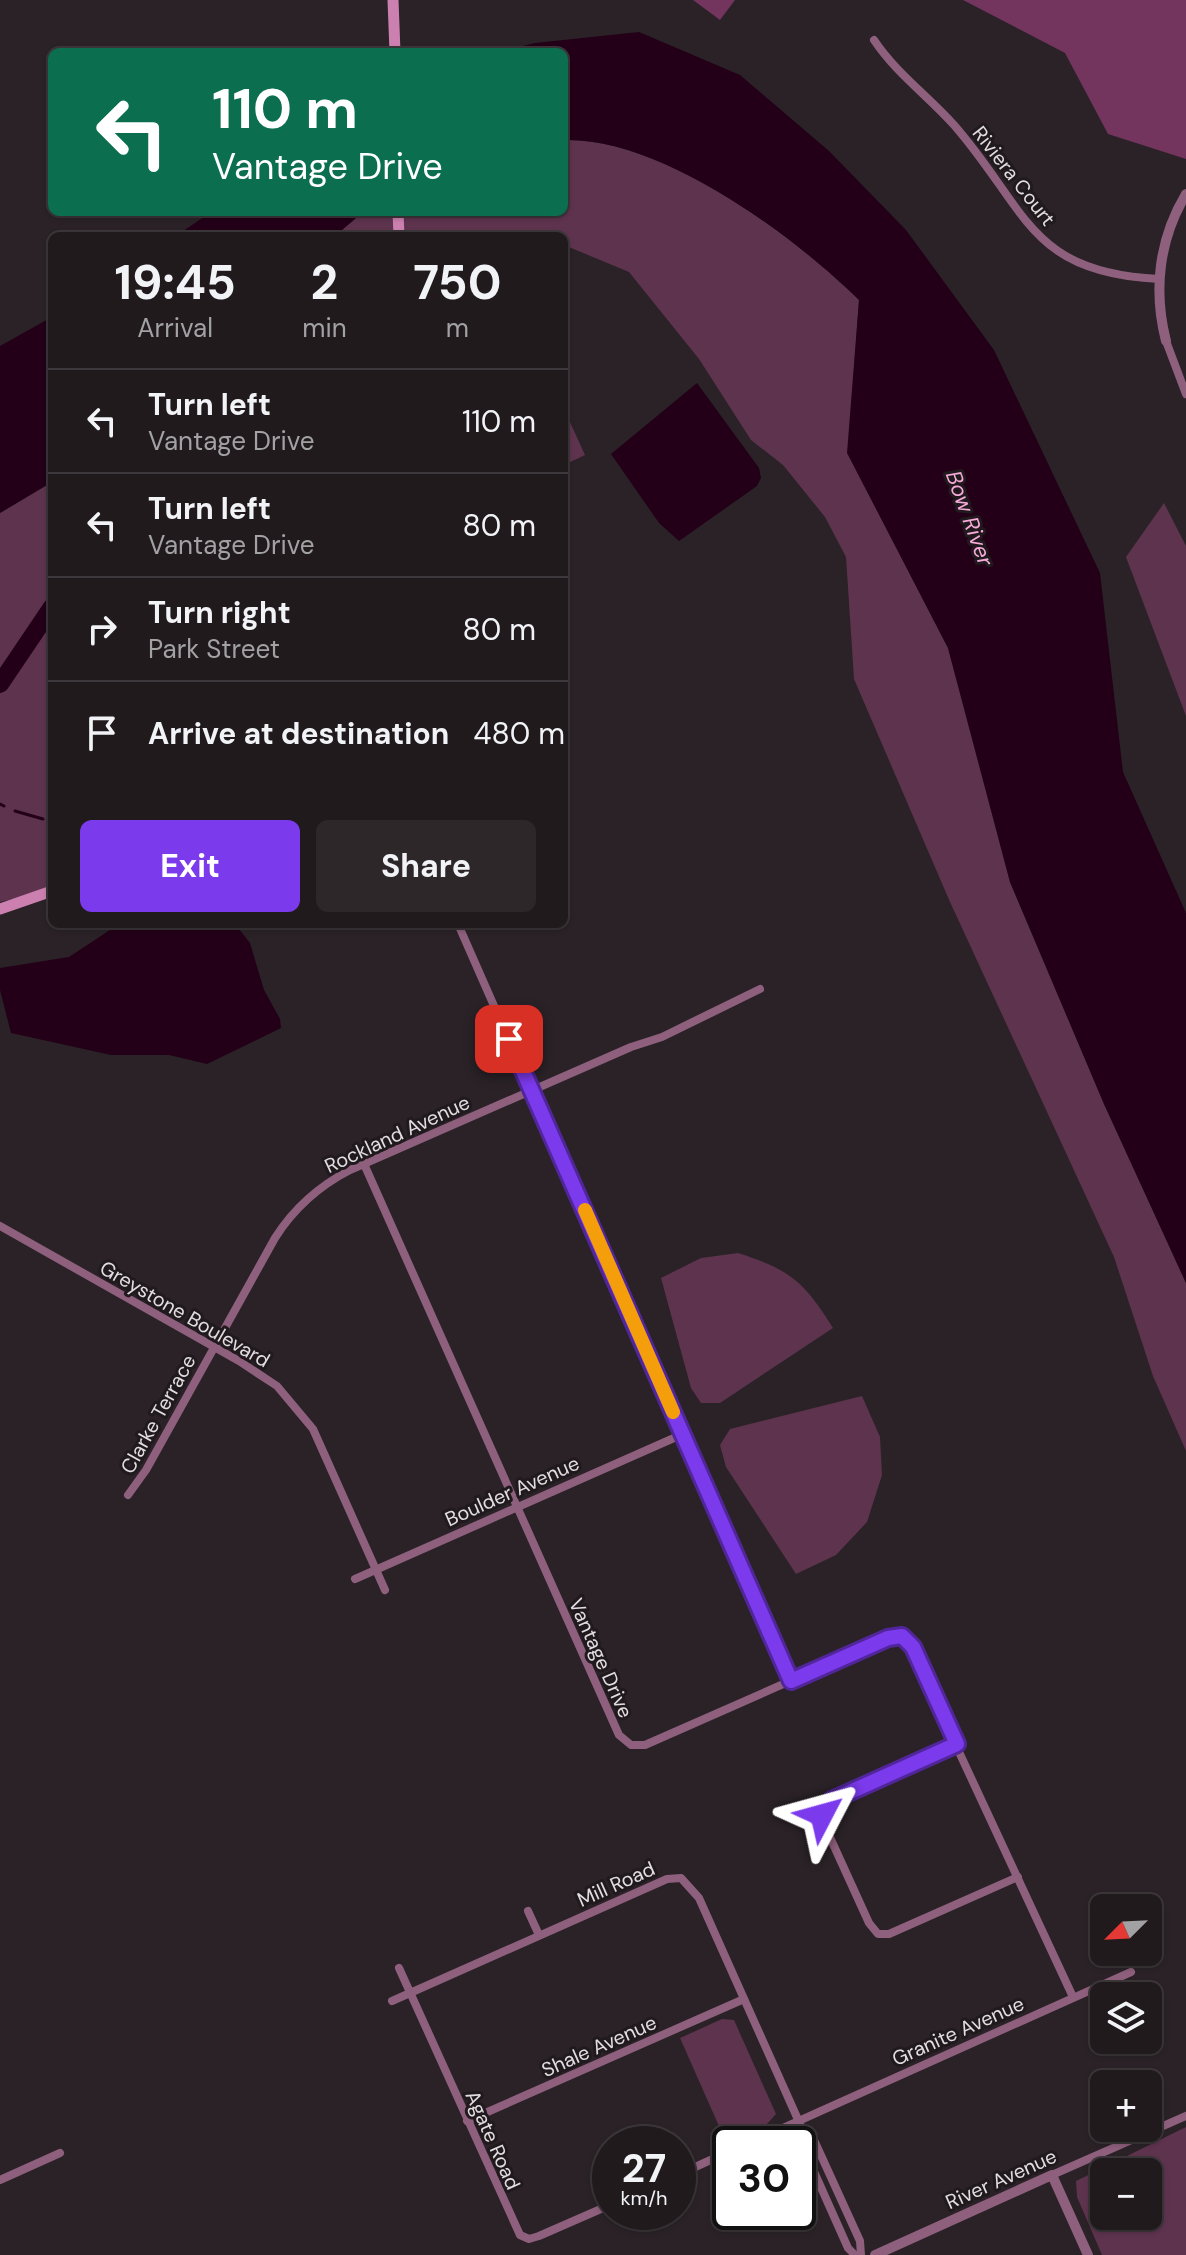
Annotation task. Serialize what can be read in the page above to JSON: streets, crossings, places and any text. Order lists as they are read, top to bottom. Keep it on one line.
{"streets":{"street":["Riviera Court","Rockland Avenue","Greystone Boulevard","Clarke Terrace","Boulder Avenue","Vantage Drive","Mill Road","Granite Avenue","Shale Avenue","Agate Road","River Avenue"]},"crossings":[["Rockland Avenue","Greystone Boulevard"],["Rockland Avenue","Clarke Terrace"],["Rockland Avenue","Vantage Drive"],["Greystone Boulevard","Clarke Terrace"],["Greystone Boulevard","Boulder Avenue"],["Boulder Avenue","Vantage Drive"],["Vantage Drive","Granite Avenue"],["Mill Road","Granite Avenue"],["Mill Road","Shale Avenue"],["Mill Road","Agate Road"],["Shale Avenue","Agate Road"]],"water":["Bow River"],"north":"bottom left","page":{"turn":["110 m","Vantage Drive"],"eta":["19:45","Arrival","2","min","750","m"],"list":[{"name":"Turn left","note":"Vantage Drive","value":"110 m"},{"name":"Turn left","note":"Vantage Drive","value":"80 m"},{"name":"Turn right","note":"Park Street","value":"80 m"},{"name":"Arrive at destination","value":"480 m"}],"buttons":["Exit","Share"],"map_buttons":["+","−"],"speed":"27 km/h","limit":"30"}}
